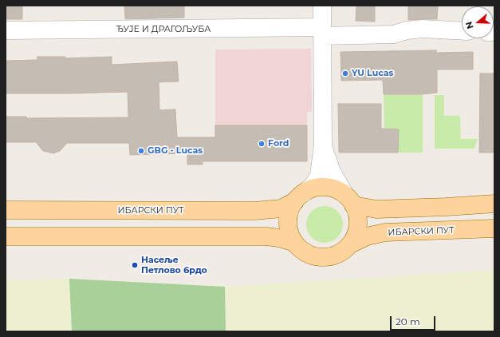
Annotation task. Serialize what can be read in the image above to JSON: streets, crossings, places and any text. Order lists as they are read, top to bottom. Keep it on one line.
{"streets":{"main road":["ИБАРСКИ ПУТ"],"street":["ЂУЈЕ И ДРАГОЉУБА"]},"places":["YU Lucas","Ford","GBG - Lucas","Насеље Петлово брдо"],"scale_bar":"20 m","north":"left"}
